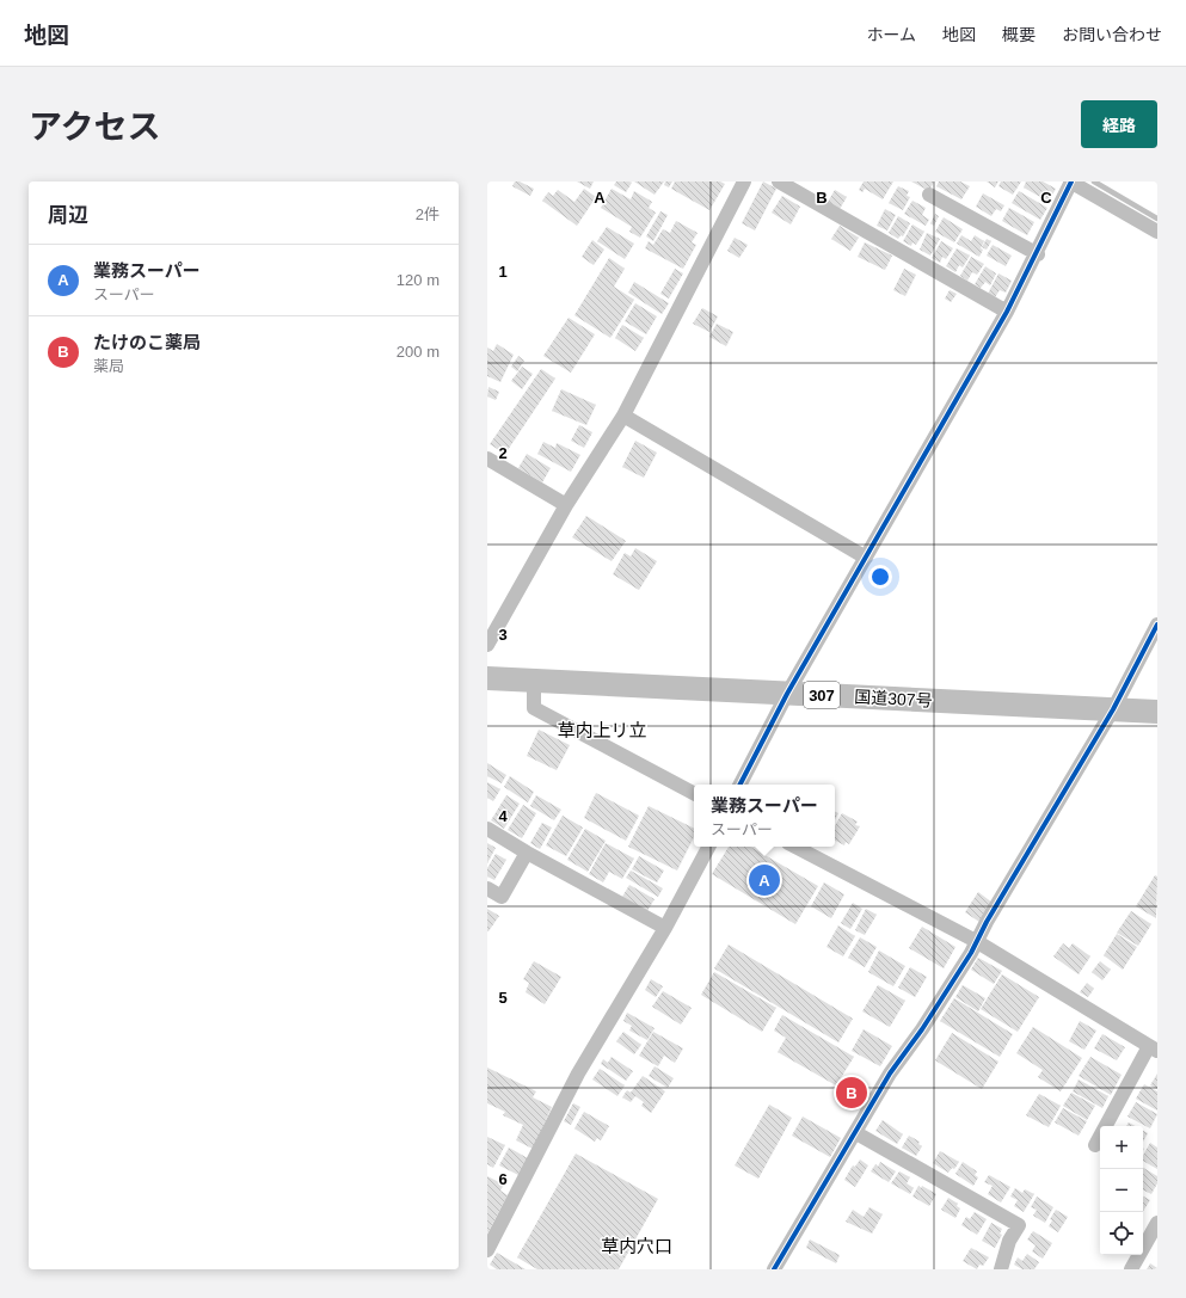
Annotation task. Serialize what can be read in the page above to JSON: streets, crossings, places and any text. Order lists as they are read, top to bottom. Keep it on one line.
{"streets":{"highway":["307","国道307号"]},"districts":["草内上リ立","草内穴口"],"page":{"header":"地図","nav":["ホーム","地図","概要","お問い合わせ"],"title":"アクセス","buttons":"経路","heading":["周辺","2件"],"list":[{"mark":"A","name":"業務スーパー","note":"スーパー","value":"120 m"},{"mark":"B","name":"たけのこ薬局","note":"薬局","value":"200 m"}],"popup":["業務スーパー","スーパー"],"pins":["A","B"],"map_buttons":["+","−"]},"grid":{"columns":["A","B","C"],"rows":["1","2","3","4","5","6"]}}
